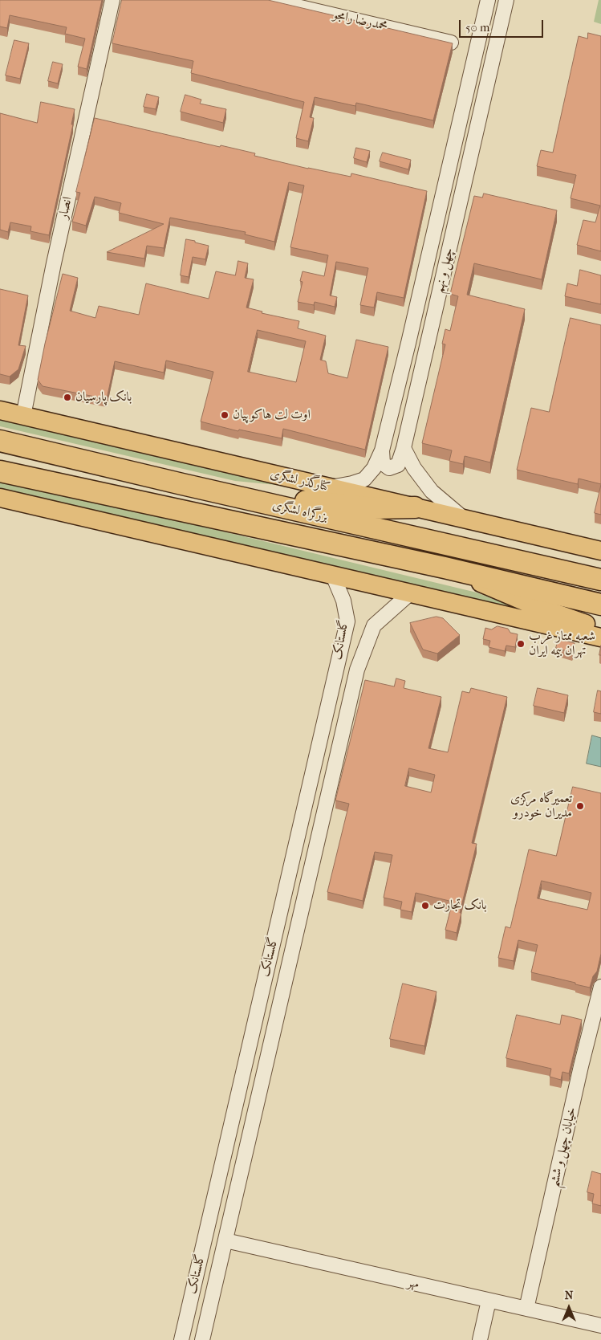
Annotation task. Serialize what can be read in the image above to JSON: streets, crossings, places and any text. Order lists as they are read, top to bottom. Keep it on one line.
{"streets":{"highway":["بزرگراه لشگری"],"main road":["کنارگذر لشگری"],"street":["محمدرضا رامجو","انصار","چهل و نهم","گلستانک","خیابان چهل و ششم","مهر"]},"crossings":[["انصار","کنارگذر لشگری"],["چهل و نهم","کنارگذر لشگری"],["گلستانک","مهر"],["خیابان چهل و ششم","مهر"]],"places":["بانک پارسیان","اوت لت هاکوپیان","شعبه ممتاز غرب تهران بیمه ایران","تعمیرگاه مرکزی مدیران خودرو","بانک تجارت"],"scale_bar":"50 m","north":"top"}
